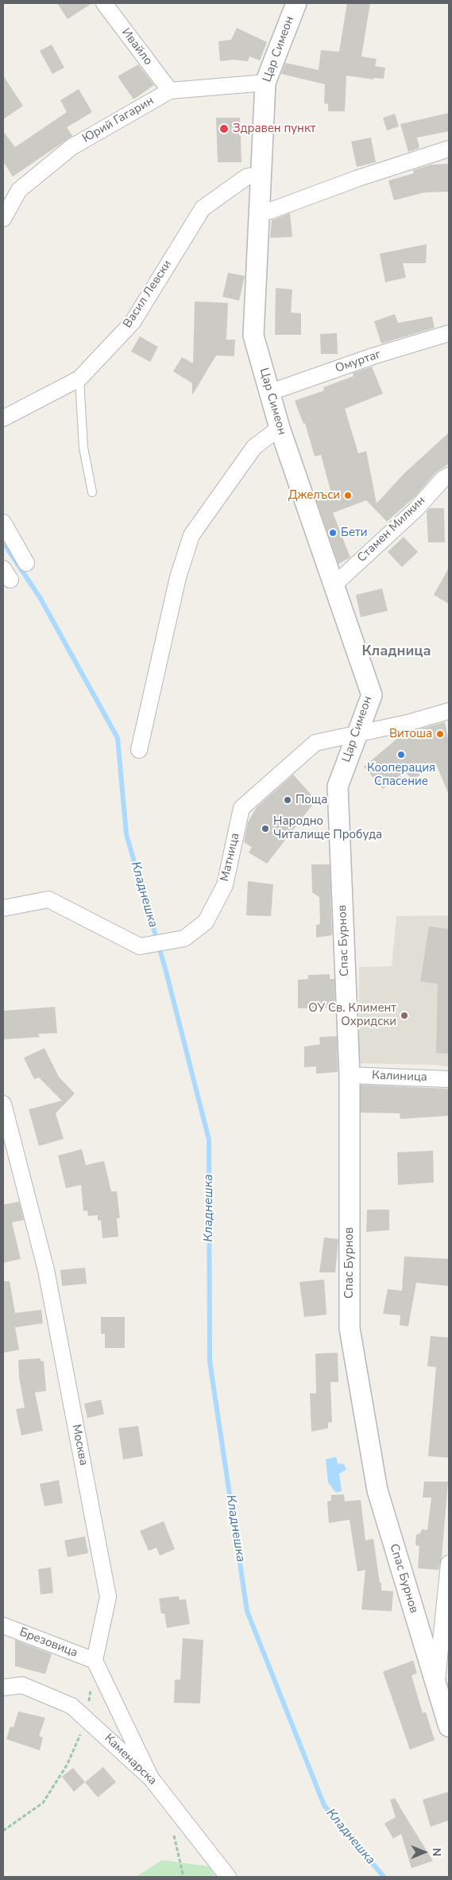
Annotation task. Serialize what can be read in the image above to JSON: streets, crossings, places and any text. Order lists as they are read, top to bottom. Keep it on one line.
{"streets":{"street":["Ивайло","Цар Симеон","Юрий Гагарин","Васил Левски","Омуртаг","Стамен Милкин","Матница","Спас Бурнов","Калиница","Москва","Брезовица","Каменарска"]},"crossings":[["Ивайло","Юрий Гагарин"],["Цар Симеон","Юрий Гагарин"],["Цар Симеон","Васил Левски"],["Цар Симеон","Омуртаг"],["Цар Симеон","Стамен Милкин"],["Цар Симеон","Матница"],["Цар Симеон","Спас Бурнов"],["Спас Бурнов","Калиница"],["Москва","Брезовица"]],"districts":["Кладница"],"water":["Кладнешка"],"places":["Здравен пункт","Джелъси","Бети","Витоша","Кооперация Спасение","Поща","Народно Читалище Пробуда","ОУ Св. Климент Охридски"],"north":"right"}
